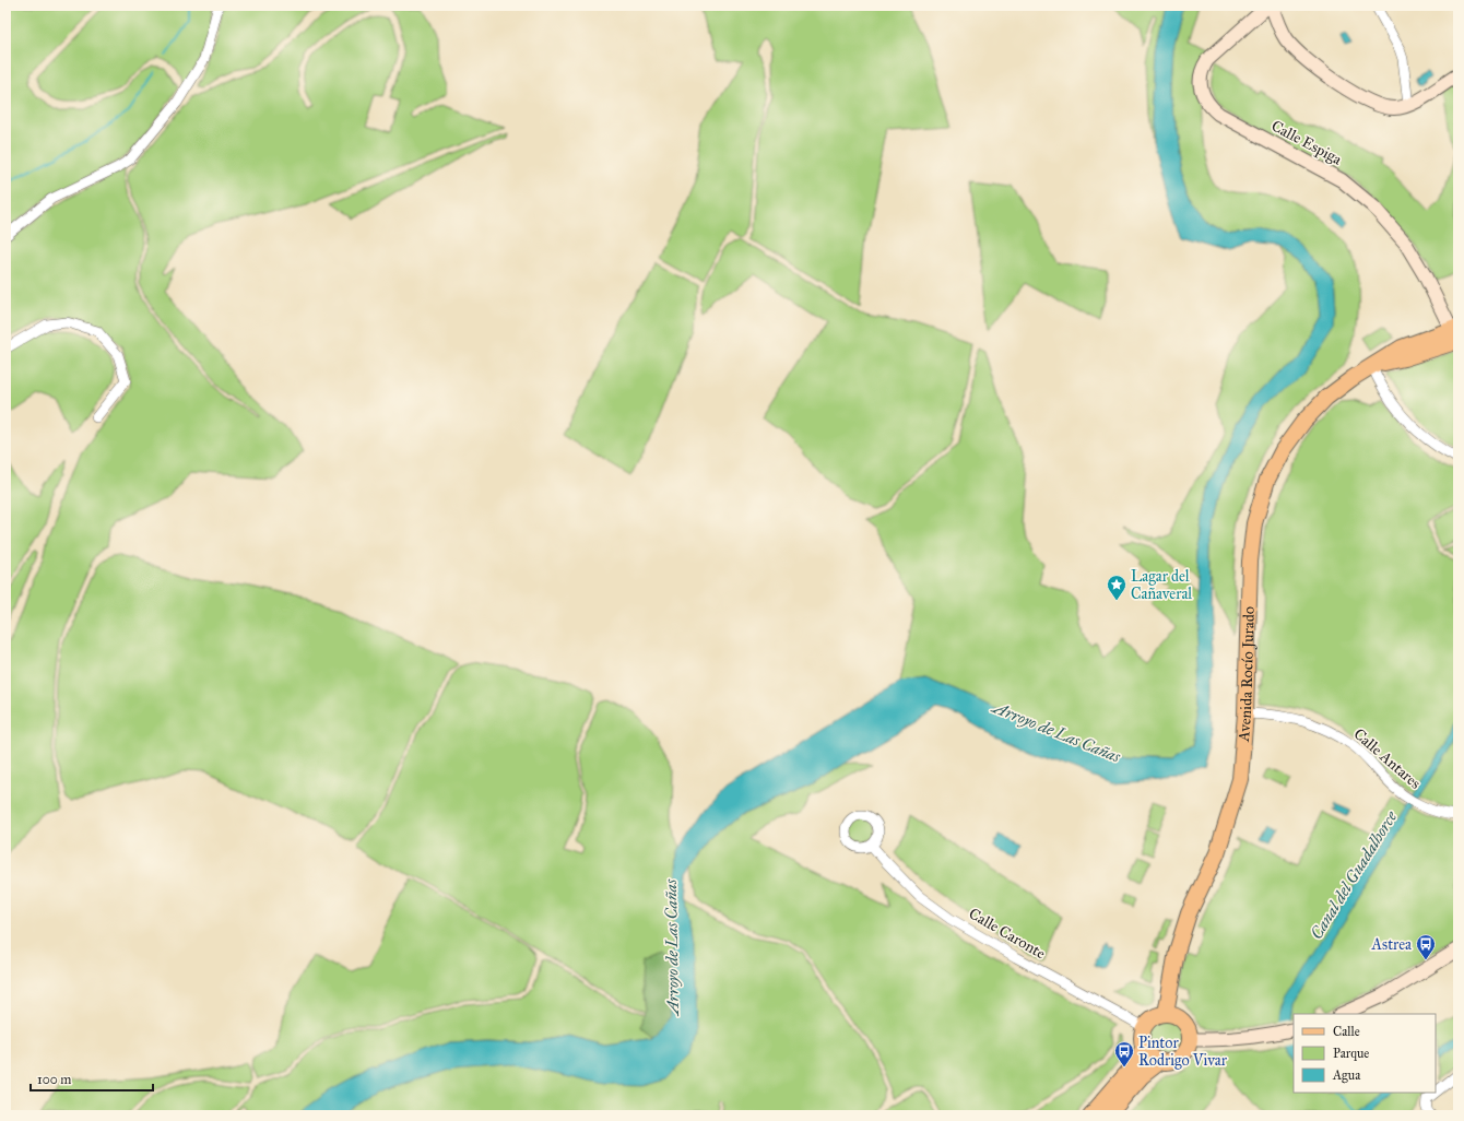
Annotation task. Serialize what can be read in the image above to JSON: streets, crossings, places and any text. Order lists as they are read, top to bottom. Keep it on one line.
{"streets":{"main road":["Avenida Rocío Jurado"],"street":["Calle Espiga","Calle Antares","Calle Caronte"]},"crossings":[["Calle Espiga","Avenida Rocío Jurado"],["Avenida Rocío Jurado","Calle Antares"],["Avenida Rocío Jurado","Calle Caronte"]],"water":["Arroyo de Las Cañas","Canal del Guadalhorce"],"places":{"place":["Lagar del Cañaveral"],"bus stop":["Astrea","Pintor Rodrigo Vivar"]},"legend":["Calle","Parque","Agua"],"scale_bar":"100 m"}
